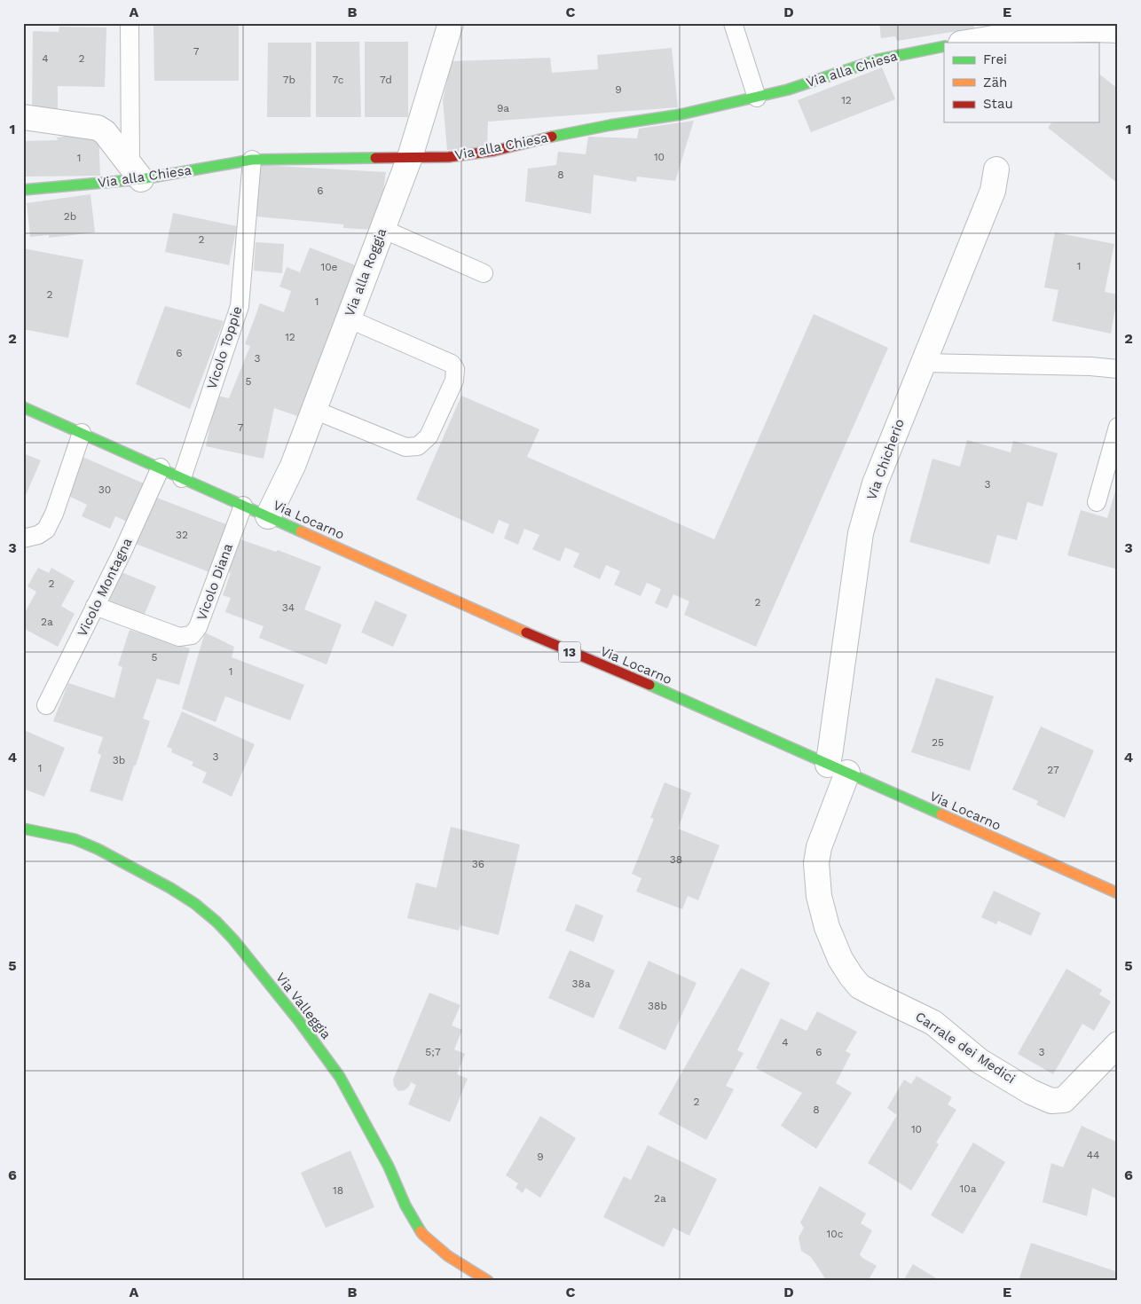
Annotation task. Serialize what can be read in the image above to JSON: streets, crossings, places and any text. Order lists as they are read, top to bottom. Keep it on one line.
{"streets":{"street":["Via alla Chiesa","Via alla Roggia","Via Chicherio","Via Locarno","13","Via Valleggia","Carrale dei Medici"],"lane":["Vicolo Toppie","Vicolo Diana","Vicolo Montagna"]},"crossings":[["Via alla Chiesa","Via alla Roggia"],["Via alla Chiesa","Vicolo Toppie"],["Via alla Roggia","Via Locarno"],["Vicolo Toppie","Via Locarno"],["Via Chicherio","Via Locarno"],["Via Chicherio","Carrale dei Medici"],["Via Locarno","Vicolo Diana"],["Via Locarno","Vicolo Montagna"],["Via Locarno","Carrale dei Medici"],["Vicolo Diana","Vicolo Montagna"]],"house_numbers":["7","4","2","7b","7c","7d","9","12","9a","10","1","8","6","2b","2","1","10e","2","1","12","6","3","5","7","3","30","32","2","2","34","2a","5","1","25","3","3b","1","27","38","36","38a","38b","4","5;7","6","3","2","8","10","44","9","10a","18","2a","10c"],"legend":["Frei","Zäh","Stau"],"grid":{"columns":["A","B","C","D","E"],"rows":["1","2","3","4","5","6"]}}
